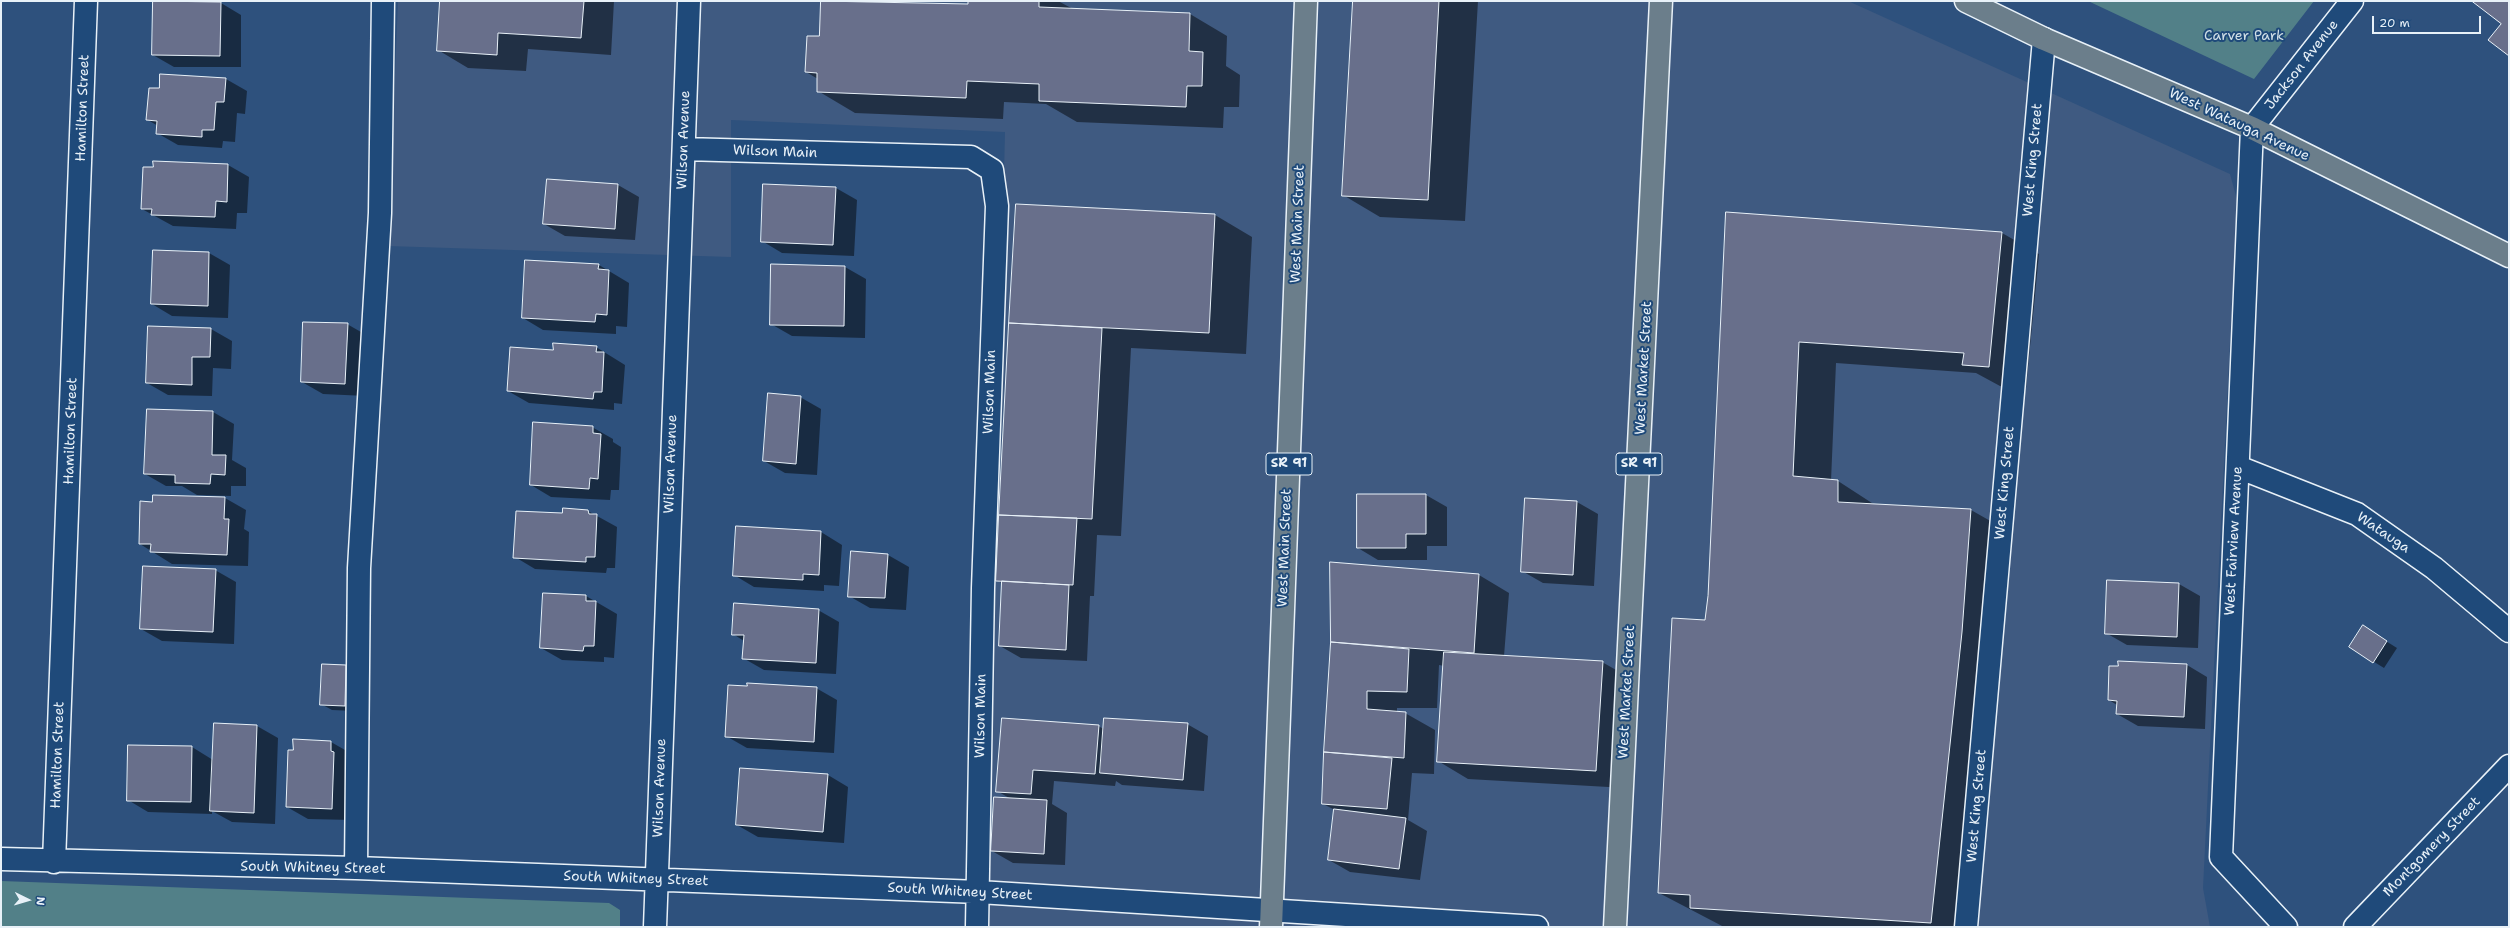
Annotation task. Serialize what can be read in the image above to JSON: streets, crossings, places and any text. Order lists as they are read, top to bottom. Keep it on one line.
{"streets":{"main road":["West Watauga Avenue","West Main Street","West Market Street","SR 91"],"street":["Jackson Avenue","Hamilton Street","Wilson Avenue","Wilson Main","West King Street","Watauga","West Fairview Avenue","Montgomery Street","South Whitney Street"]},"crossings":[["Jackson Avenue","West Watauga Avenue"],["Jackson Avenue","West Fairview Avenue"],["Hamilton Street","South Whitney Street"],["West Watauga Avenue","West King Street"],["West Watauga Avenue","West Fairview Avenue"],["Wilson Avenue","Wilson Main"],["Wilson Avenue","South Whitney Street"],["Wilson Main","South Whitney Street"],["West Main Street","South Whitney Street"],["Watauga","West Fairview Avenue"]],"parks":["Carver Park"],"scale_bar":"20 m","north":"right"}
